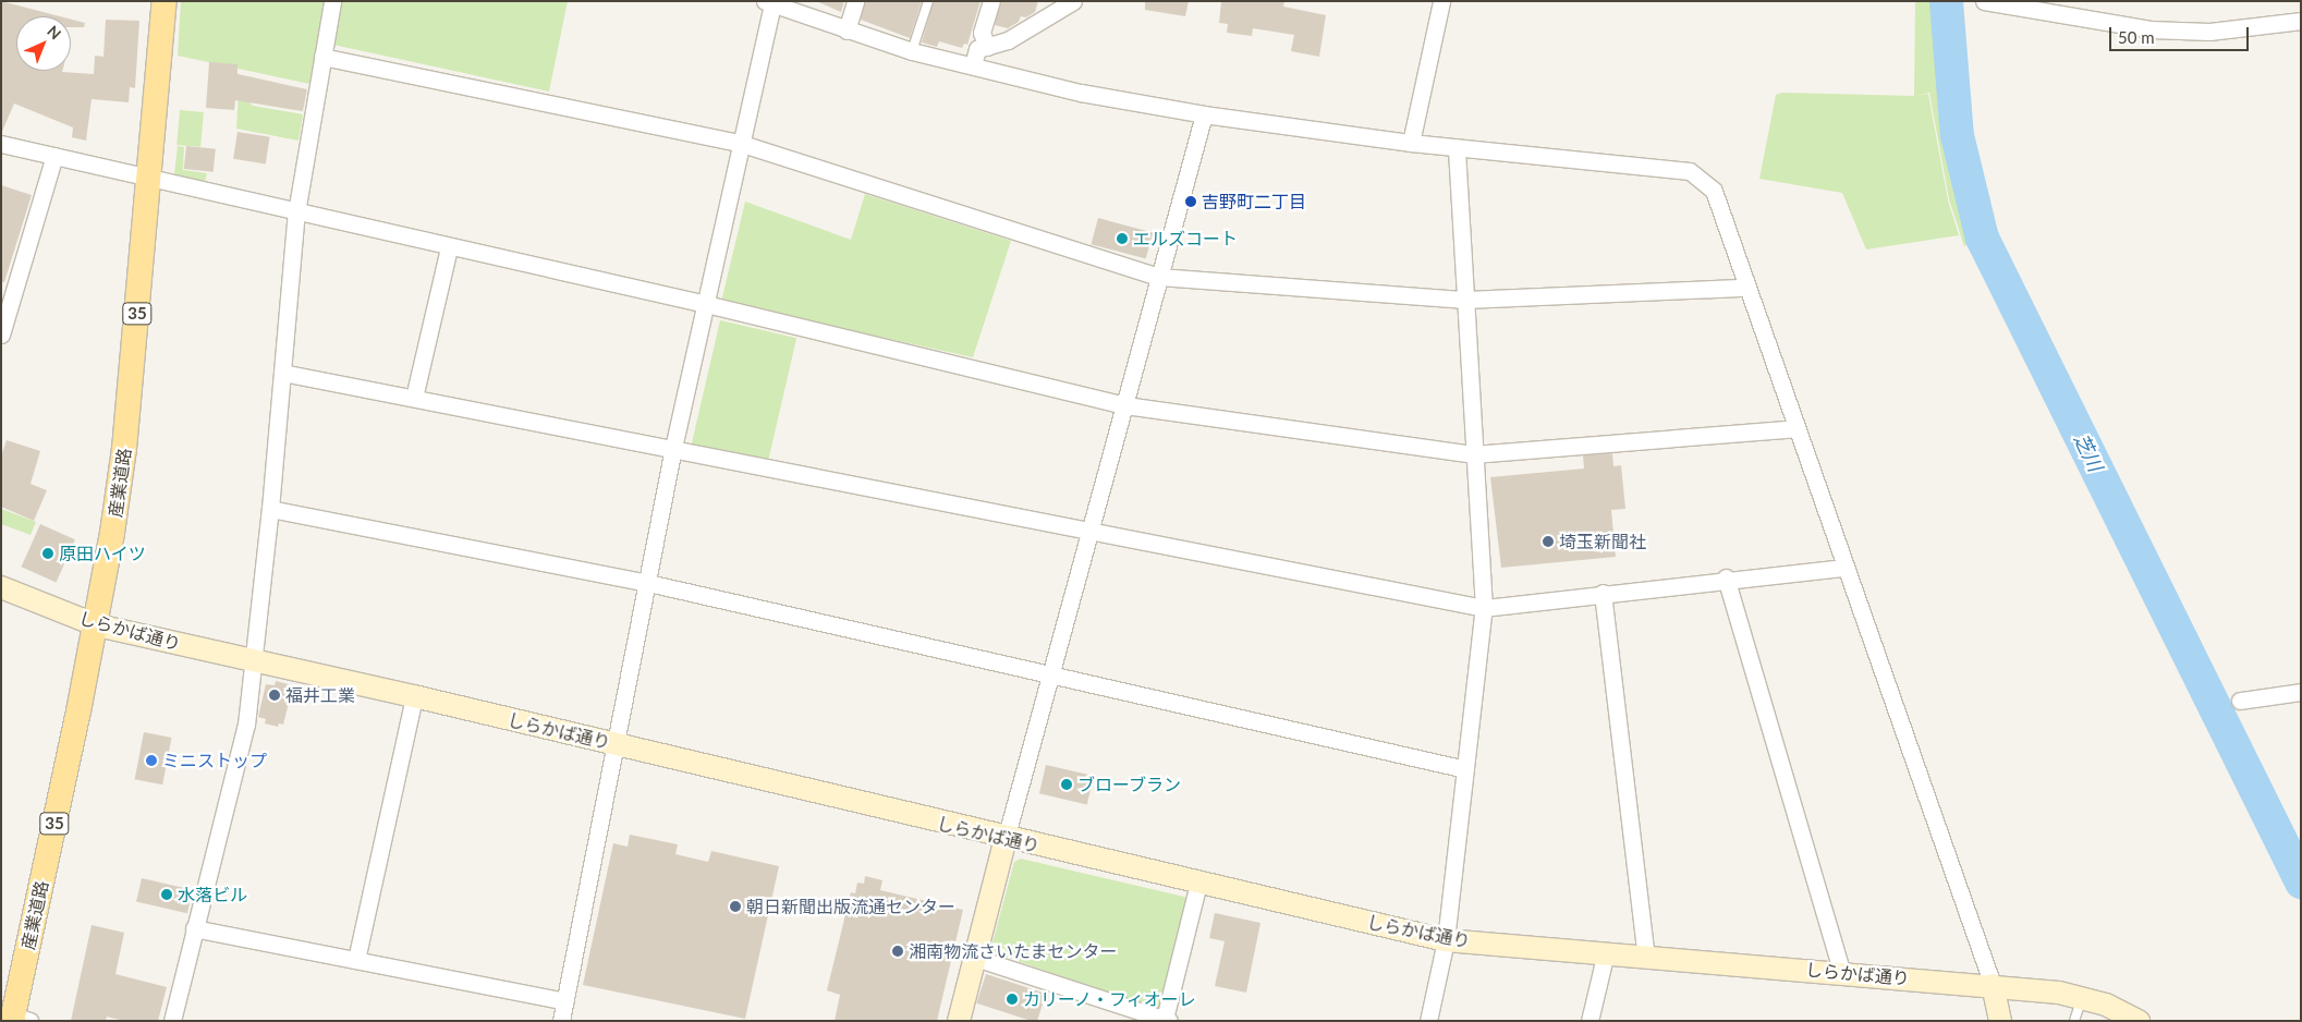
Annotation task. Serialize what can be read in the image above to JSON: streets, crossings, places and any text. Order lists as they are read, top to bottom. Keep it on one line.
{"streets":{"main road":["35","産業道路"],"street":["しらかば通り"]},"crossings":[["産業道路","しらかば通り"]],"water":["芝川"],"places":["吉野町二丁目","エルズコート","埼玉新聞社","原田ハイツ","福井工業","ミニストップ","ブローブラン","水落ビル","朝日新聞出版流通センター","湘南物流さいたまセンター","カリーノ・フィオーレ"],"scale_bar":"50 m","north":"top right"}
